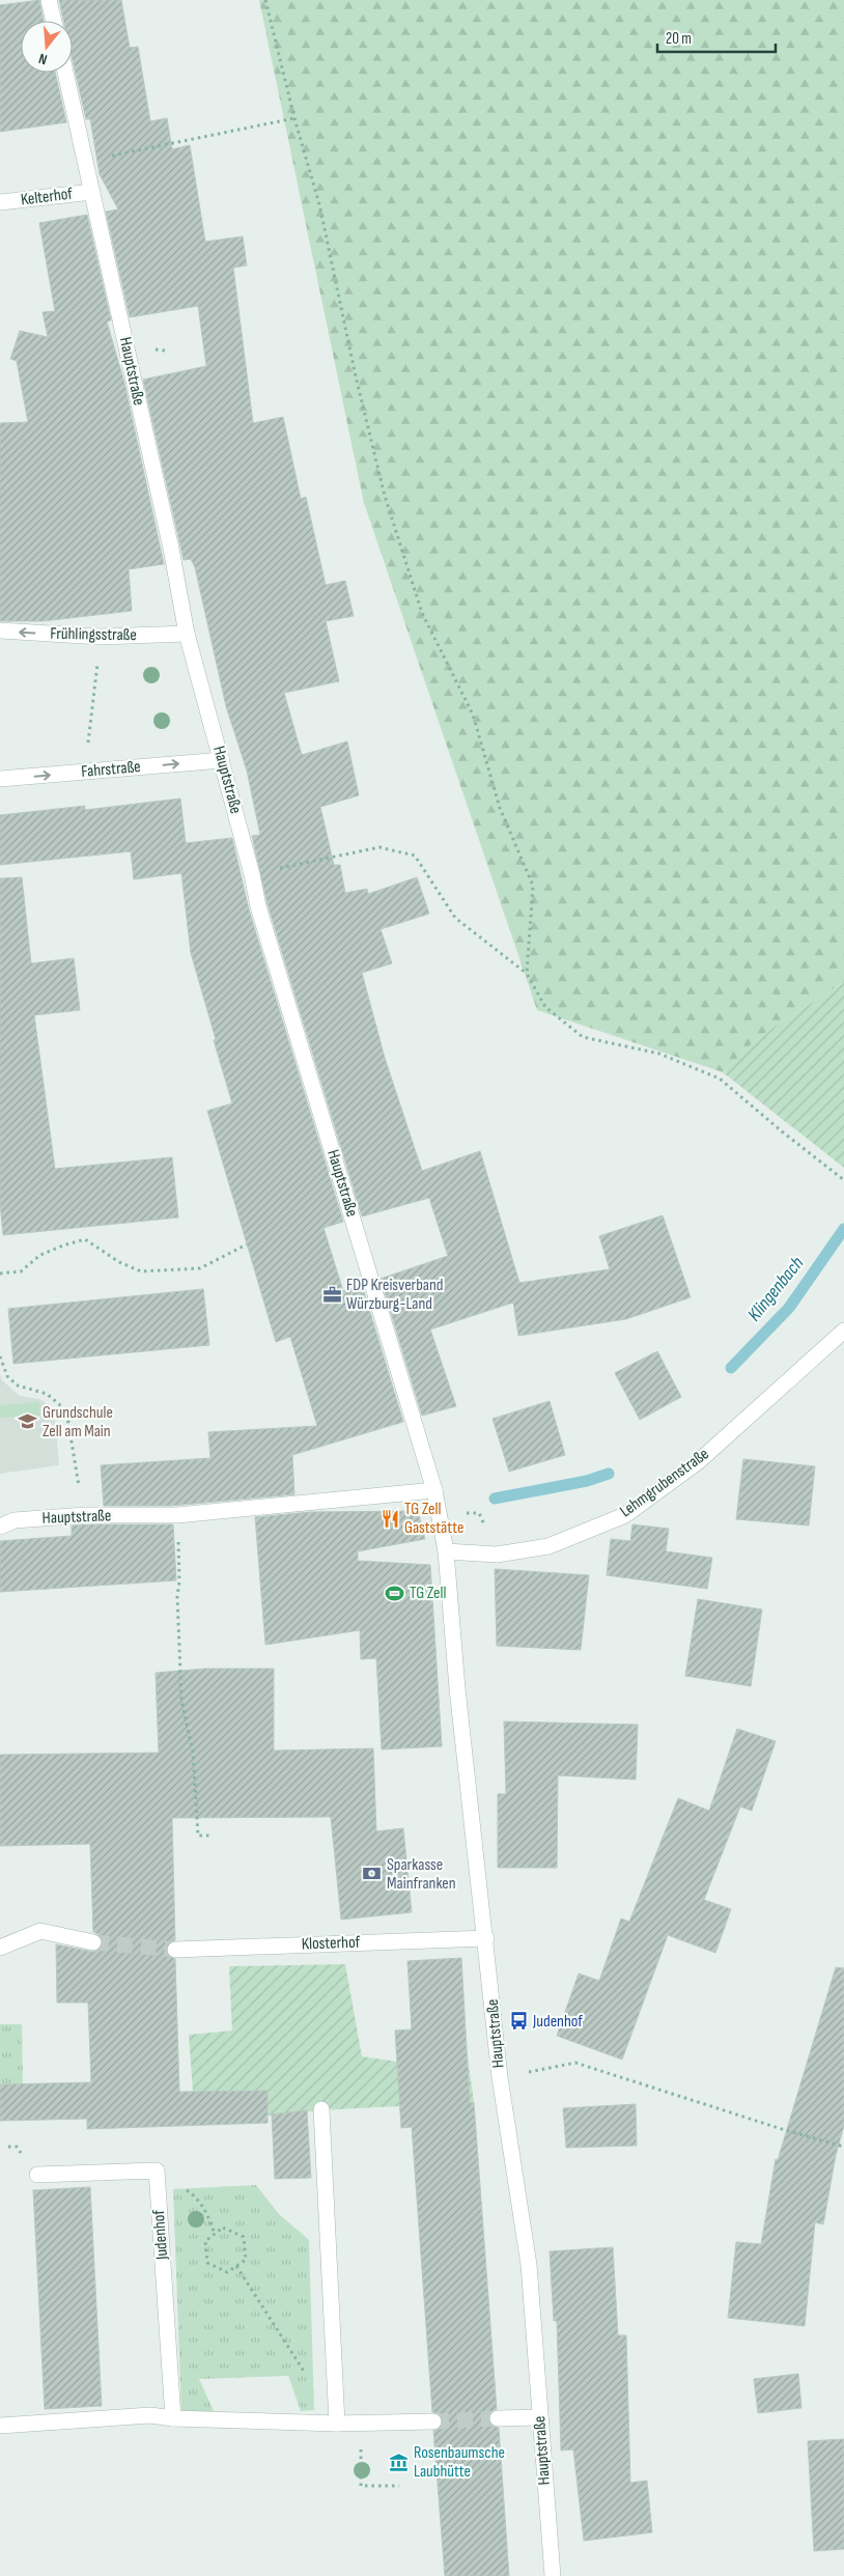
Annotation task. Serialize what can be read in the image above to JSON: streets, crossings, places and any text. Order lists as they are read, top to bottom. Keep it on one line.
{"streets":{"street":["Kelterhof","Hauptstraße","Frühlingsstraße","Fahrstraße","Lehmgrubenstraße","Klosterhof","Judenhof"]},"crossings":[["Kelterhof","Hauptstraße"],["Hauptstraße","Frühlingsstraße"],["Hauptstraße","Fahrstraße"],["Hauptstraße","Lehmgrubenstraße"],["Hauptstraße","Klosterhof"]],"one_way":["Frühlingsstraße","Fahrstraße"],"water":["Klingenbach"],"places":{"office":["FDP Kreisverband Würzburg-Land"],"school or university":["Grundschule Zell am Main"],"restaurant":["TG Zell Gaststätte"],"sports":["TG Zell"],"bank":["Sparkasse Mainfranken"],"bus stop":["Judenhof"],"museum":["Rosenbaumsche Laubhütte"]},"scale_bar":"20 m","north":"bottom"}
